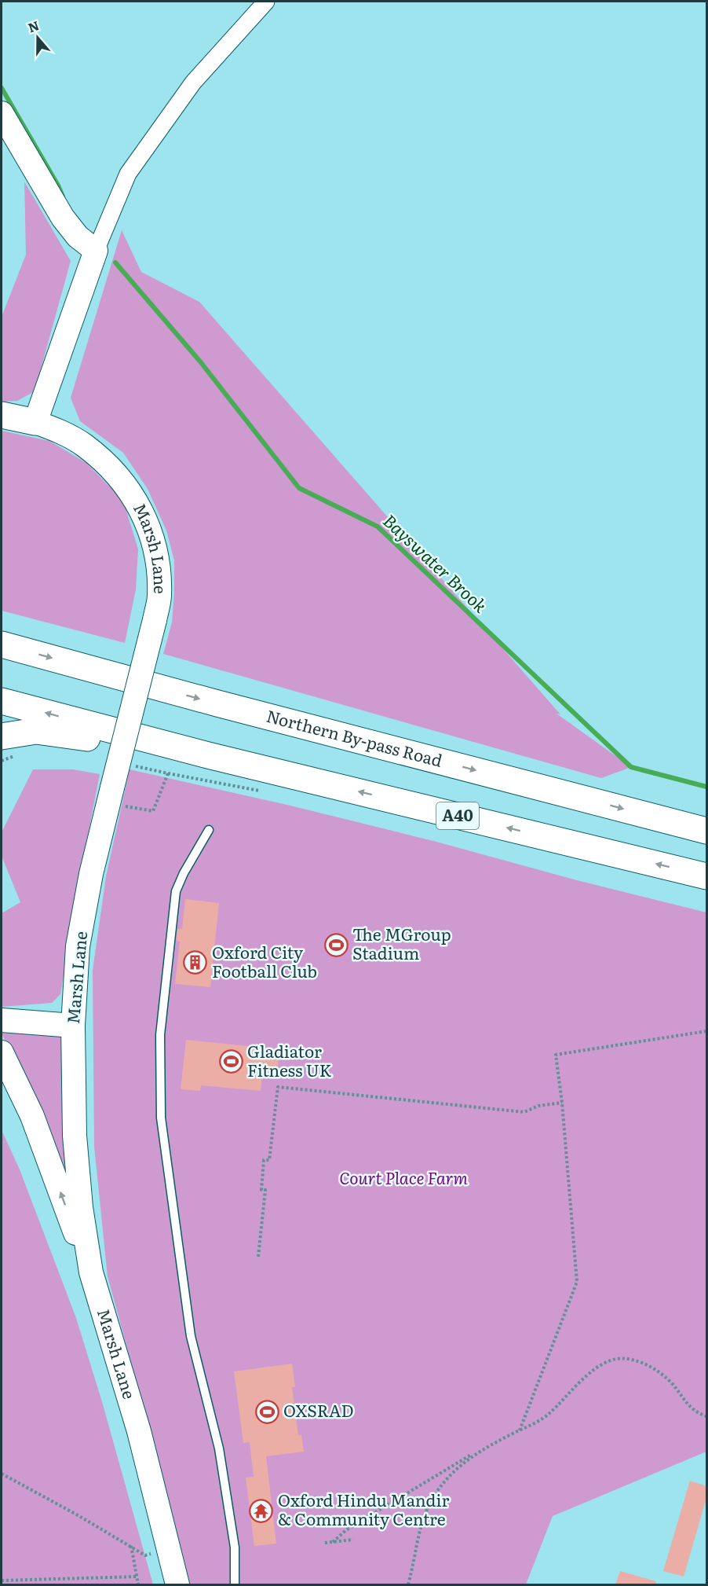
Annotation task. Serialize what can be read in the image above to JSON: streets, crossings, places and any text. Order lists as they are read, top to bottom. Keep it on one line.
{"streets":{"highway":["Northern By-pass Road","A40"],"main road":["Marsh Lane"]},"water":["Bayswater Brook"],"parks":["Court Place Farm"],"places":{"sports":["The MGroup Stadium","Gladiator Fitness UK","OXSRAD"],"building":["Oxford City Football Club"],"temple":["Oxford Hindu Mandir & Community Centre"]},"north":"top"}
